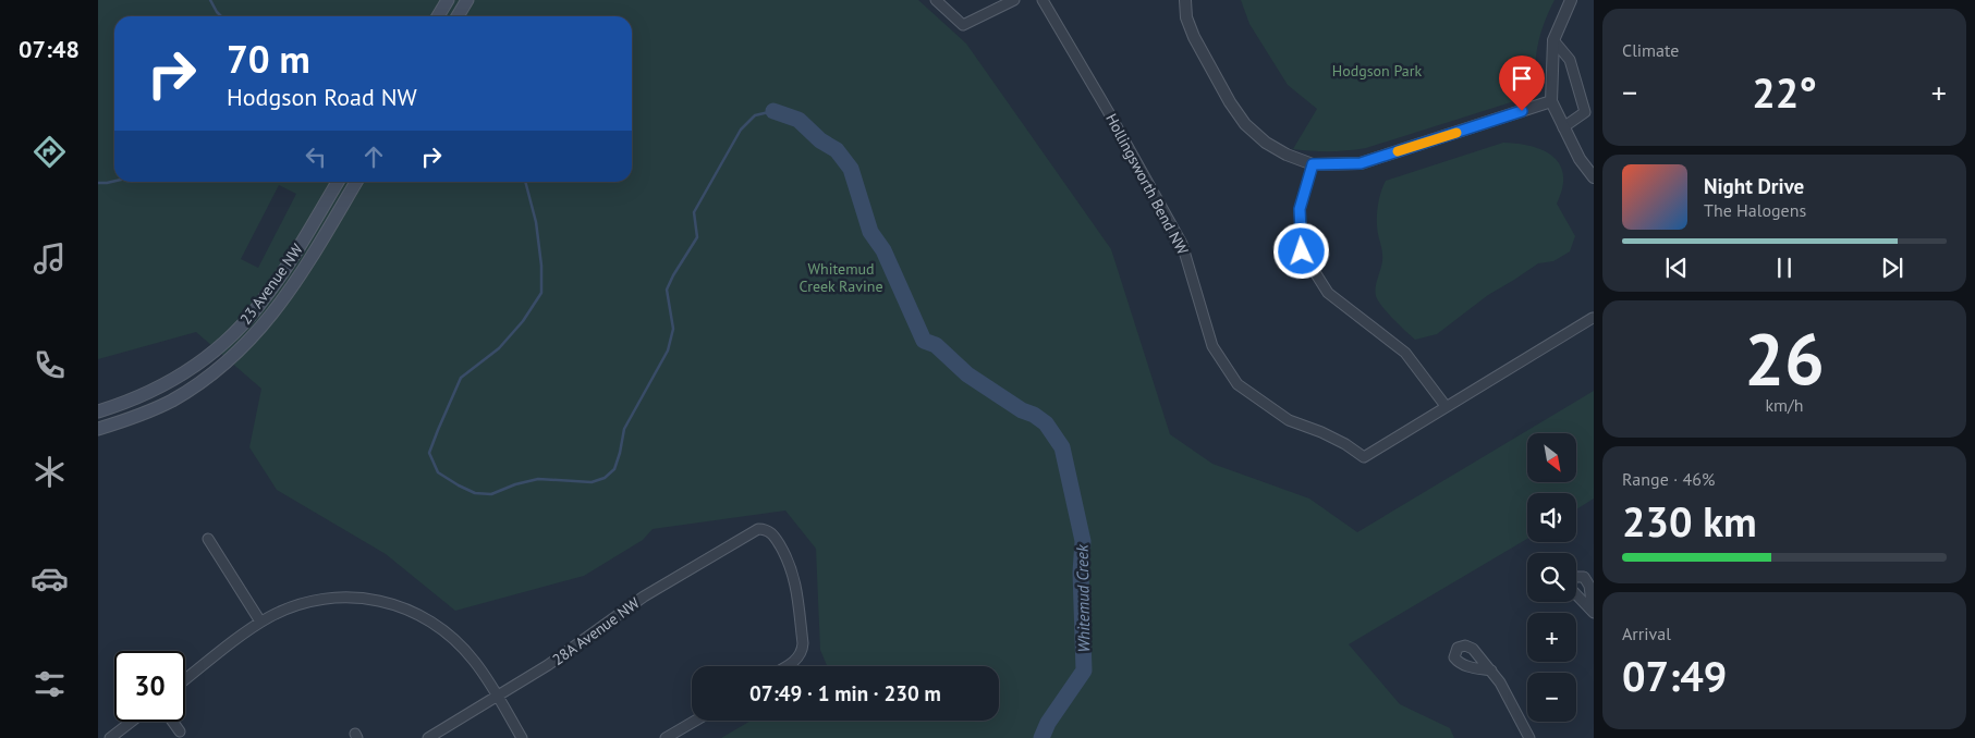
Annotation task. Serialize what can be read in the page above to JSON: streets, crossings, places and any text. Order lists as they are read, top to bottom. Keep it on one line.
{"streets":{"main road":["23 Avenue NW"],"street":["Hollingsworth Bend NW","28A Avenue NW"]},"water":["Whitemud Creek"],"parks":["Hodgson Park","Whitemud Creek Ravine"],"north":"bottom right","page":{"tabs":"07:48","tile":["Climate",["26","km/h"],["Range · 46%","230 km"],["Arrival","07:49"]],"turn":["70 m","Hodgson Road NW"],"heat":["−","22°","+"],"song":["Night Drive","The Halogens"],"map_buttons":["+","−"],"limit":"30","trip":"07:49 · 1 min · 230 m"}}
